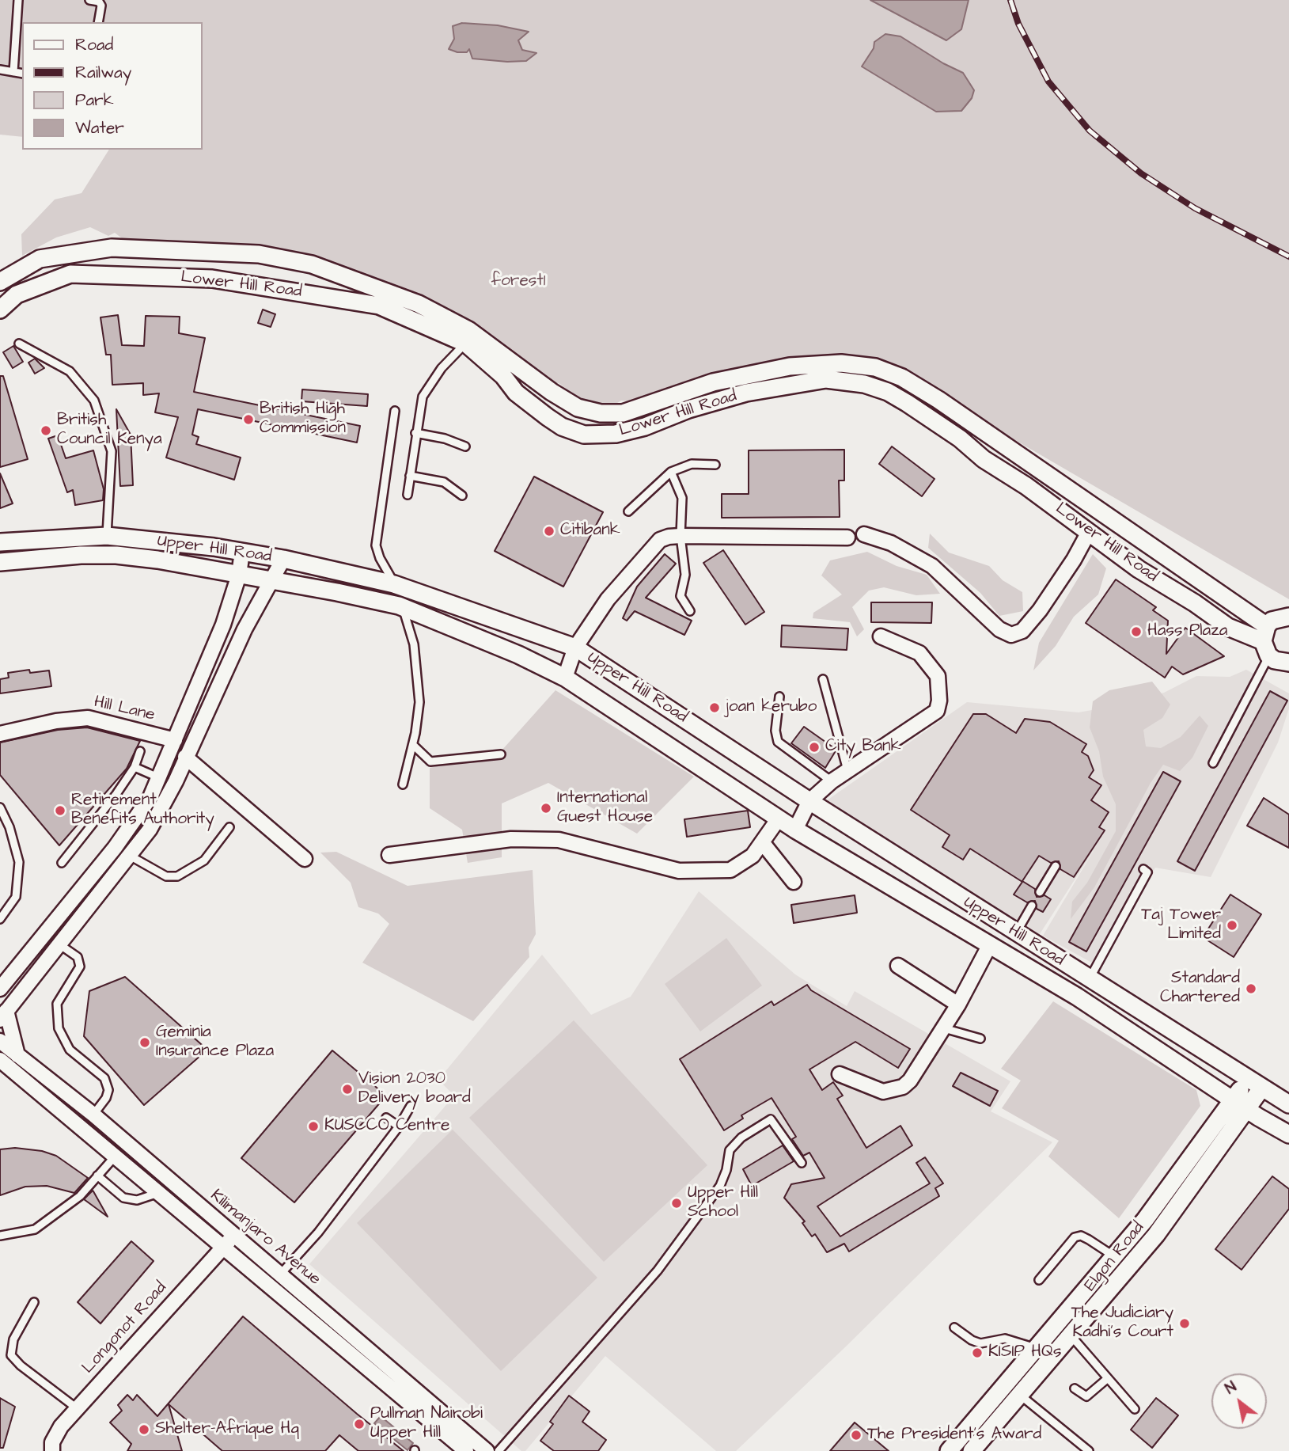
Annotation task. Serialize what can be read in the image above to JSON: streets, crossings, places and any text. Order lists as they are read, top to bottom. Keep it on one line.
{"streets":{"street":["Lower Hill Road","Upper Hill Road","Hill Lane","Kilimanjaro Avenue","Elgon Road","Longonot Road"]},"crossings":[["Upper Hill Road","Elgon Road"],["Kilimanjaro Avenue","Longonot Road"]],"parks":["forest1"],"places":["British High Commission","British Council Kenya","Citibank","Hass Plaza","joan kerubo","City Bank","International Guest House","Retirement Benefits Authority","Taj Tower Limited","Standard Chartered","Geminia Insurance Plaza","Vision 2030 Delivery board","KUSCCO Centre","Upper Hill School","The Judiciary Kadhi's Court","KISIP HQs","Pullman Nairobi Upper Hill","Shelter-Afrique Hq","The President's Award"],"legend":["Road","Railway","Park","Water"],"north":"top left"}
